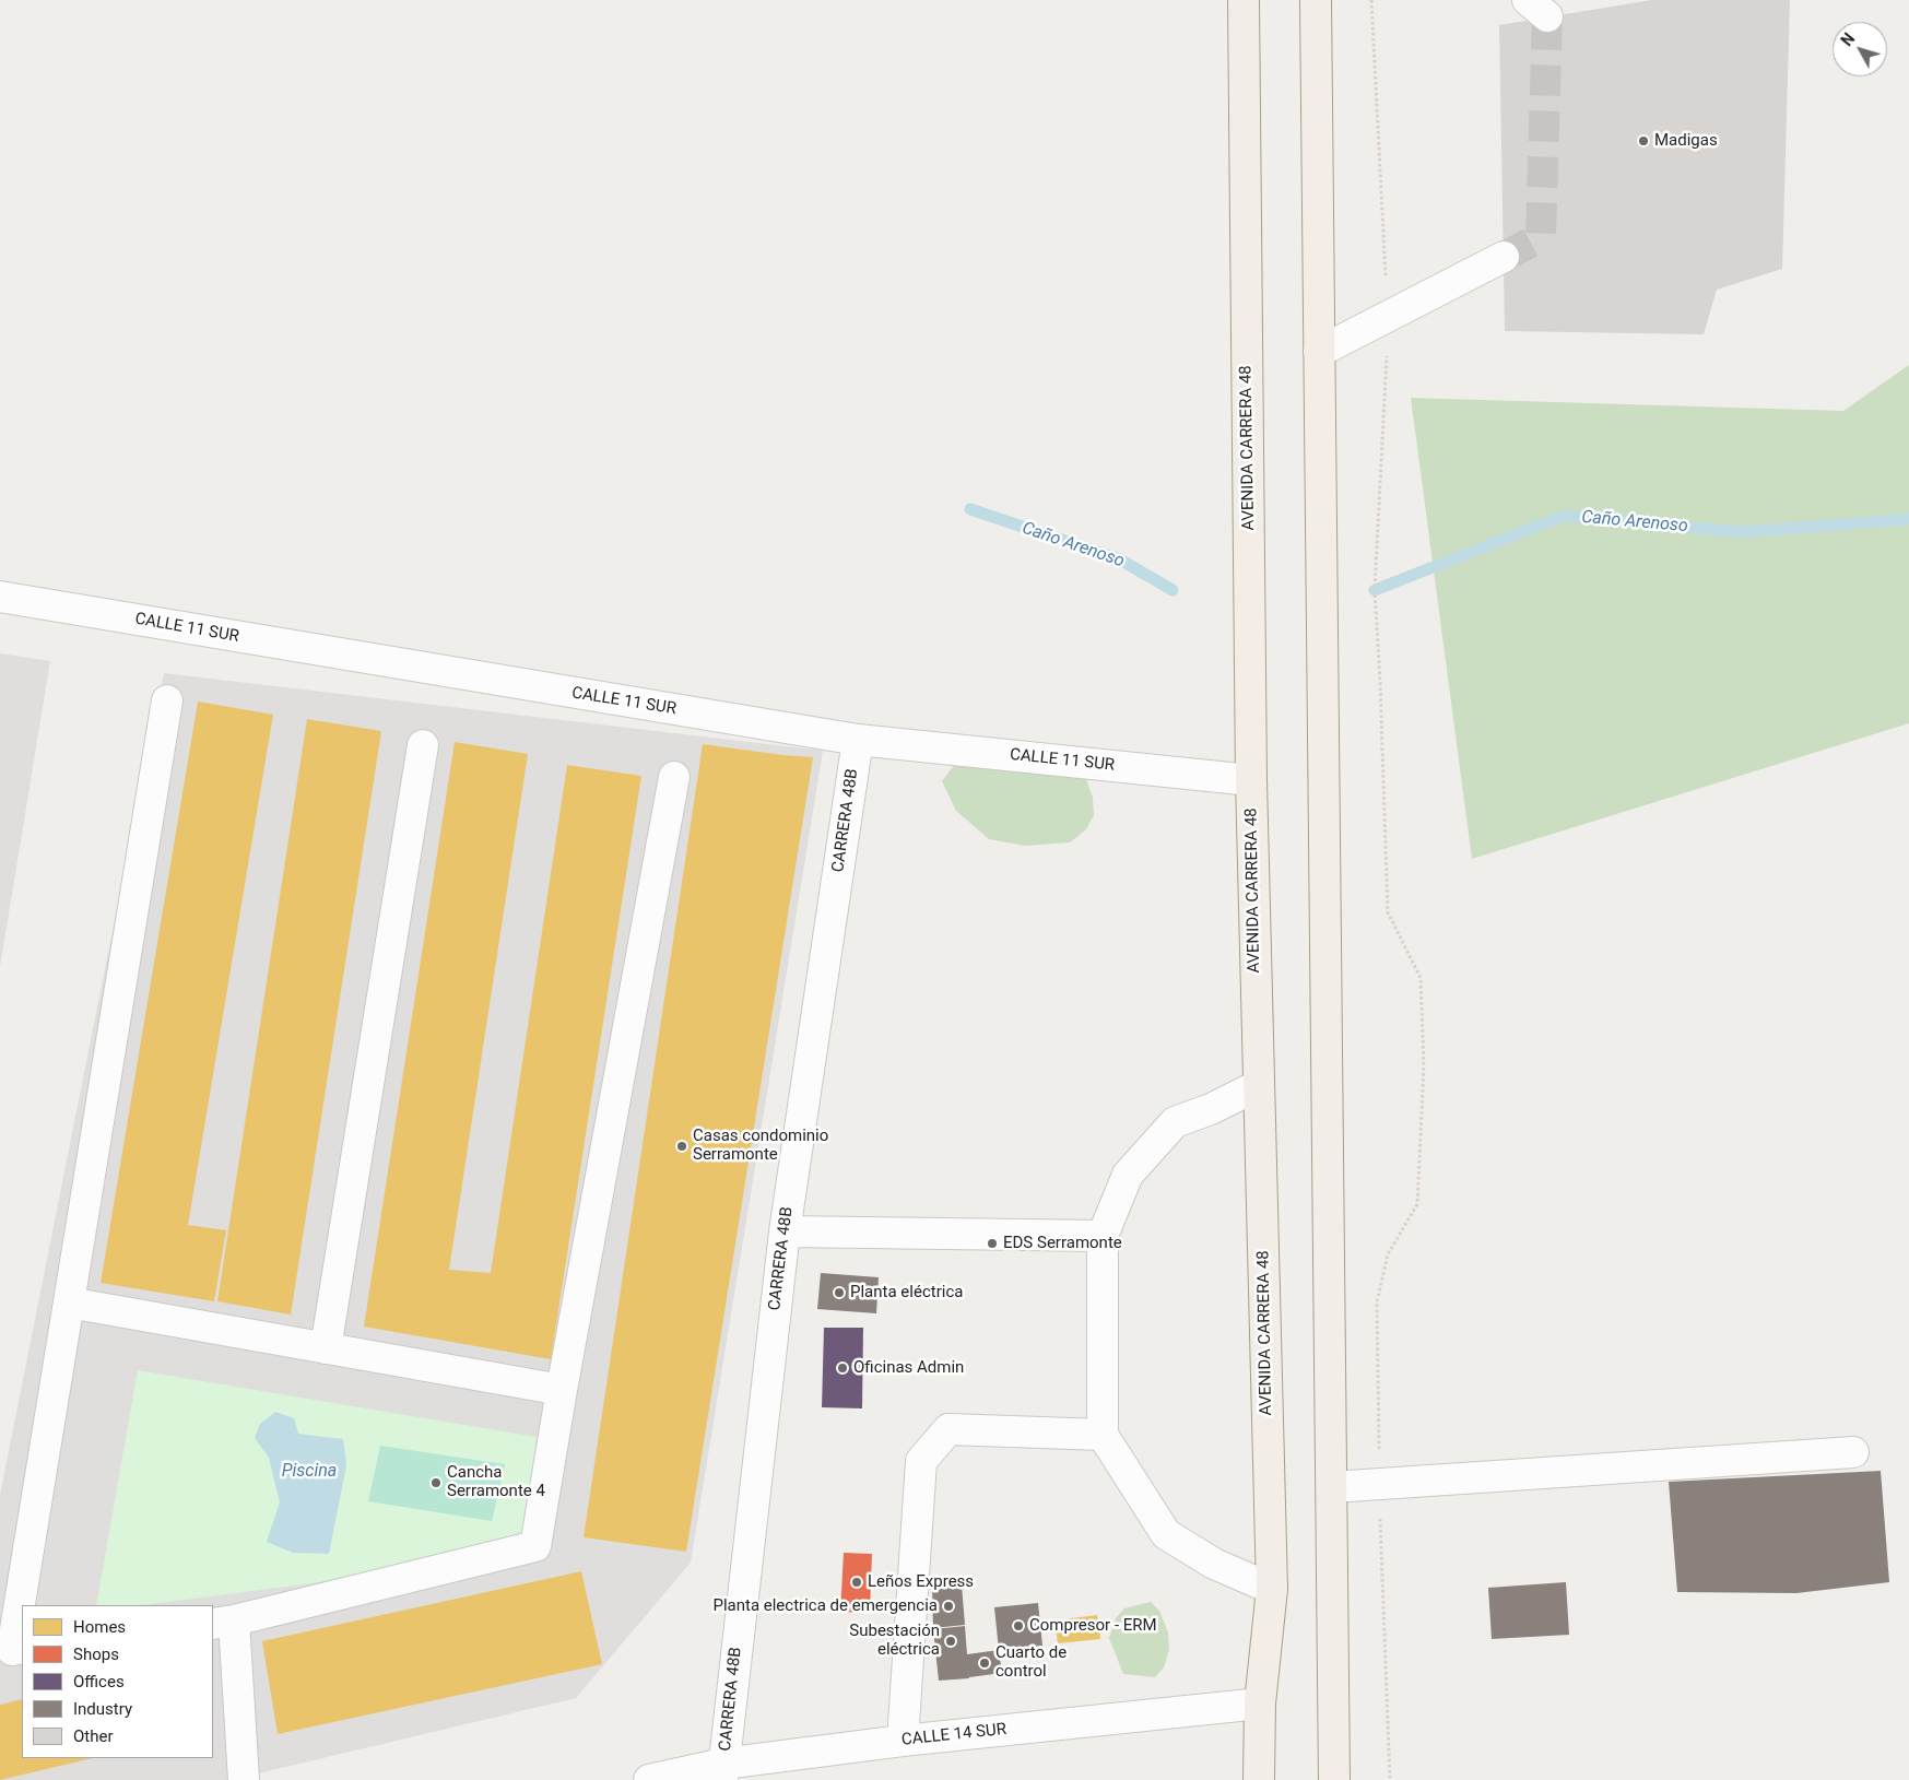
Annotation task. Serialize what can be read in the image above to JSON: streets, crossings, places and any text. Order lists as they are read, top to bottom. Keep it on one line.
{"streets":{"main road":["AVENIDA CARRERA 48"],"street":["CALLE 11 SUR","CARRERA 48B","CALLE 14 SUR"]},"crossings":[["AVENIDA CARRERA 48","CALLE 11 SUR"],["AVENIDA CARRERA 48","CALLE 14 SUR"],["CALLE 11 SUR","CARRERA 48B"],["CARRERA 48B","CALLE 14 SUR"]],"water":["Caño Arenoso","Piscina"],"places":["Madigas","Casas condominio Serramonte","EDS Serramonte","Planta eléctrica","Oficinas Admin","Cancha Serramonte 4","Leños Express","Planta electrica de emergencia","Compresor - ERM","Subestación eléctrica","Cuarto de control"],"legend":["Homes","Shops","Offices","Industry","Other"],"north":"top left"}
